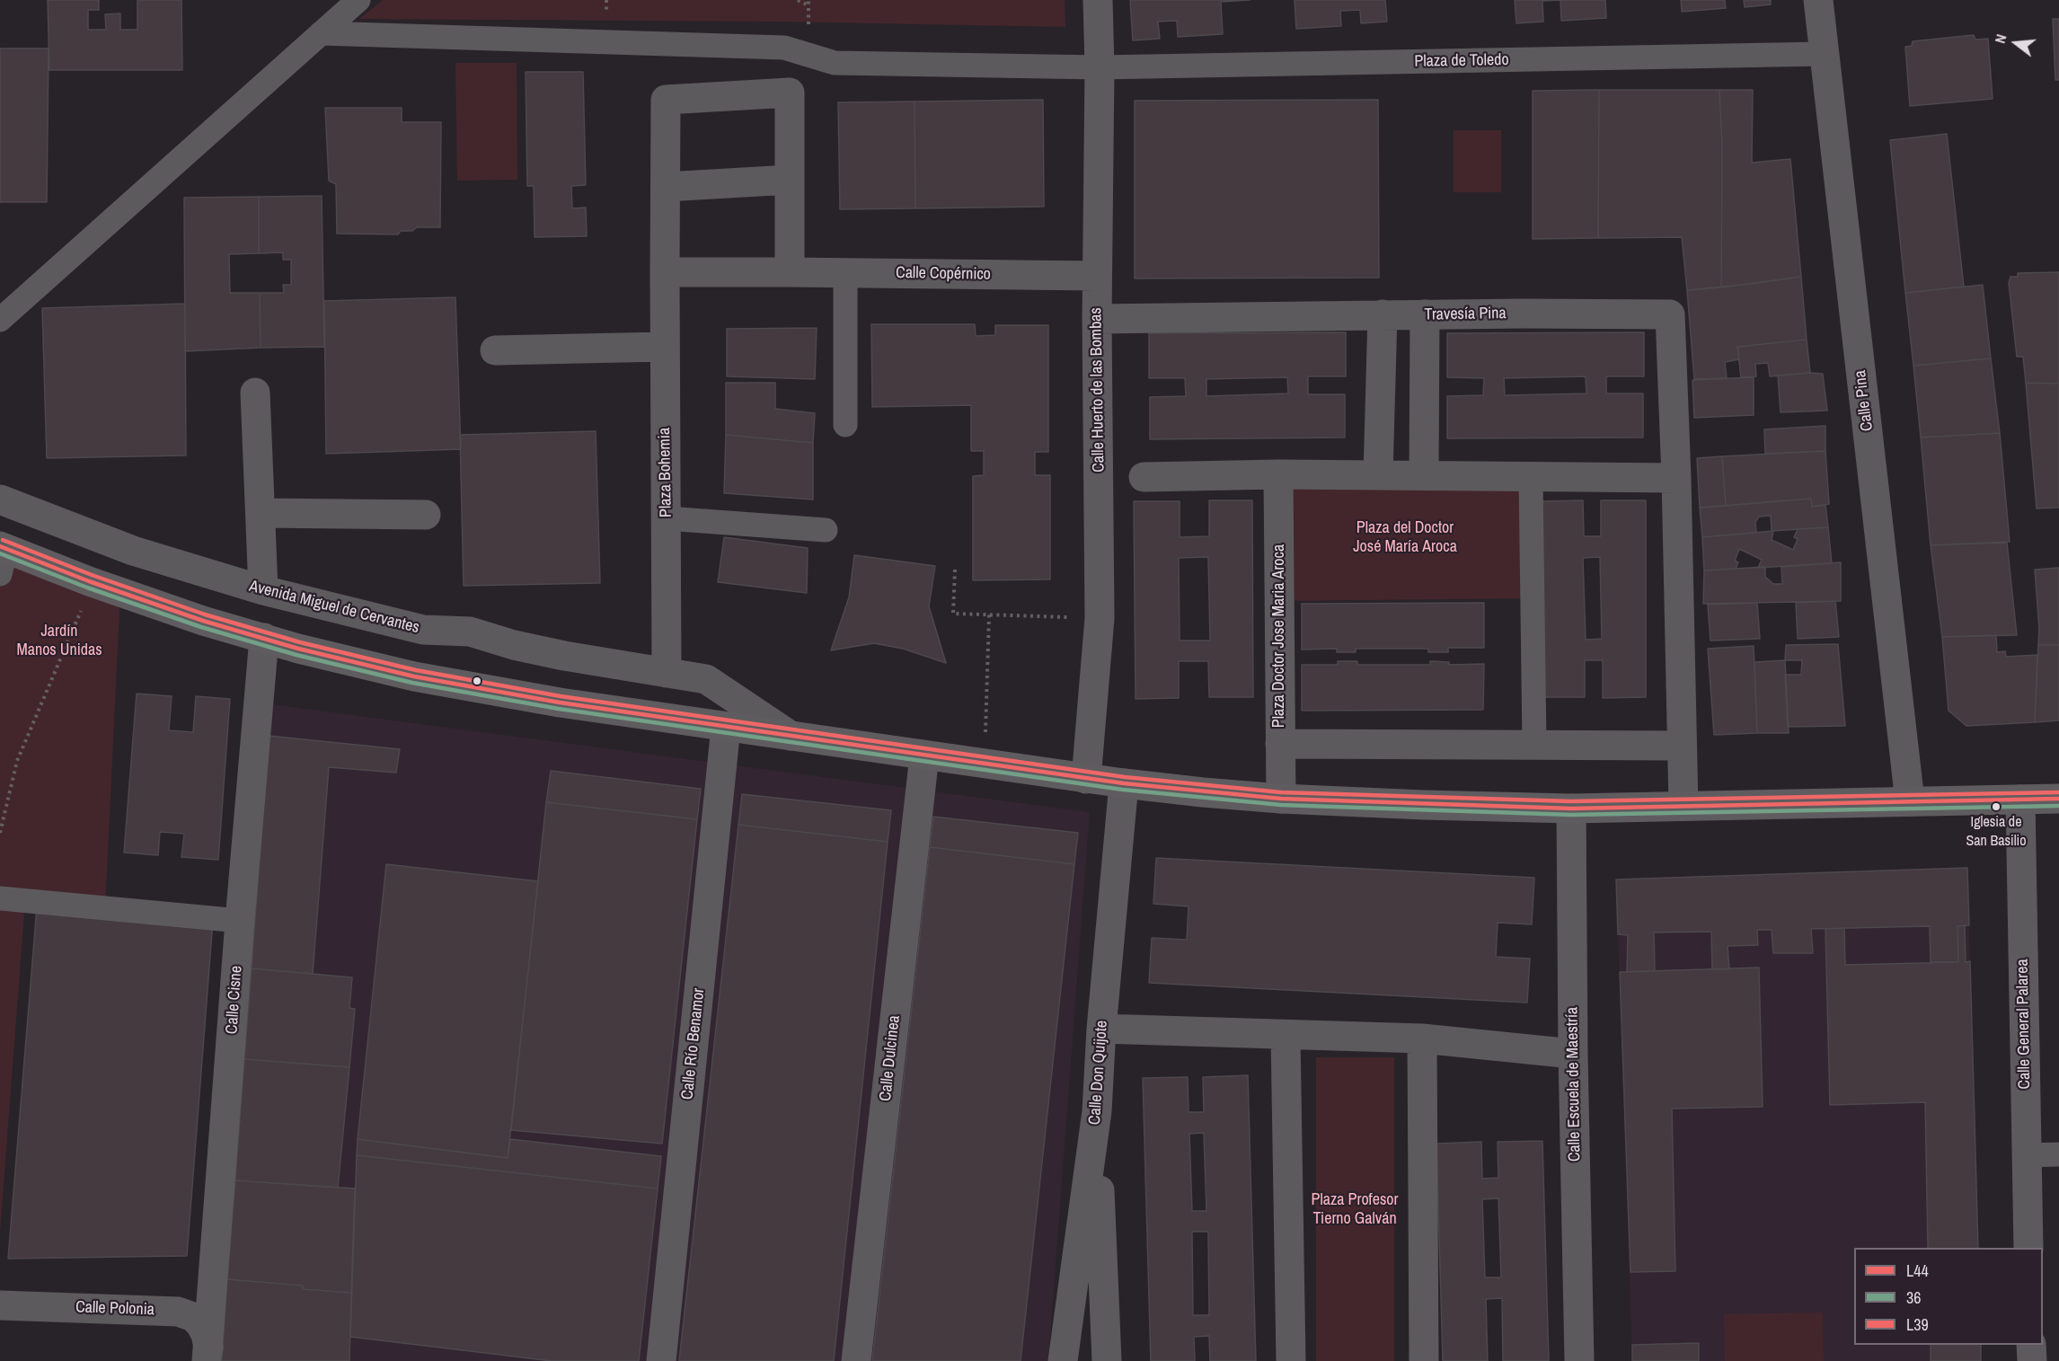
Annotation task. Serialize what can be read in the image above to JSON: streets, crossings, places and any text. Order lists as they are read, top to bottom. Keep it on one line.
{"streets":{"main road":["Avenida Miguel de Cervantes"],"street":["Plaza de Toledo","Calle Copérnico","Travesía Pina","Calle Huerto de las Bombas","Calle Pina","Plaza Bohemia","Plaza Doctor Jose Maria Aroca","Calle Cisne","Calle General Palarea","Calle Río Benamor","Calle Dulcinea","Calle Don Quijote","Calle Escuela de Maestría","Calle Polonia"]},"crossings":[["Plaza de Toledo","Calle Huerto de las Bombas"],["Plaza de Toledo","Calle Pina"],["Calle Copérnico","Calle Huerto de las Bombas"],["Calle Copérnico","Plaza Bohemia"],["Travesía Pina","Calle Huerto de las Bombas"],["Calle Huerto de las Bombas","Avenida Miguel de Cervantes"],["Calle Pina","Avenida Miguel de Cervantes"],["Plaza Bohemia","Avenida Miguel de Cervantes"],["Avenida Miguel de Cervantes","Plaza Doctor Jose Maria Aroca"],["Avenida Miguel de Cervantes","Calle Cisne"],["Avenida Miguel de Cervantes","Calle General Palarea"],["Avenida Miguel de Cervantes","Calle Río Benamor"],["Avenida Miguel de Cervantes","Calle Dulcinea"],["Avenida Miguel de Cervantes","Calle Don Quijote"],["Avenida Miguel de Cervantes","Calle Escuela de Maestría"],["Calle Cisne","Calle Polonia"]],"parks":["Plaza del Doctor José María Aroca","Jardín Manos Unidas","Plaza Profesor Tierno Galván"],"places":["Iglesia de San Basilio"],"lines":["transit line L39","transit line L44","transit line 36"],"legend":["L44","36","L39"],"north":"left"}
